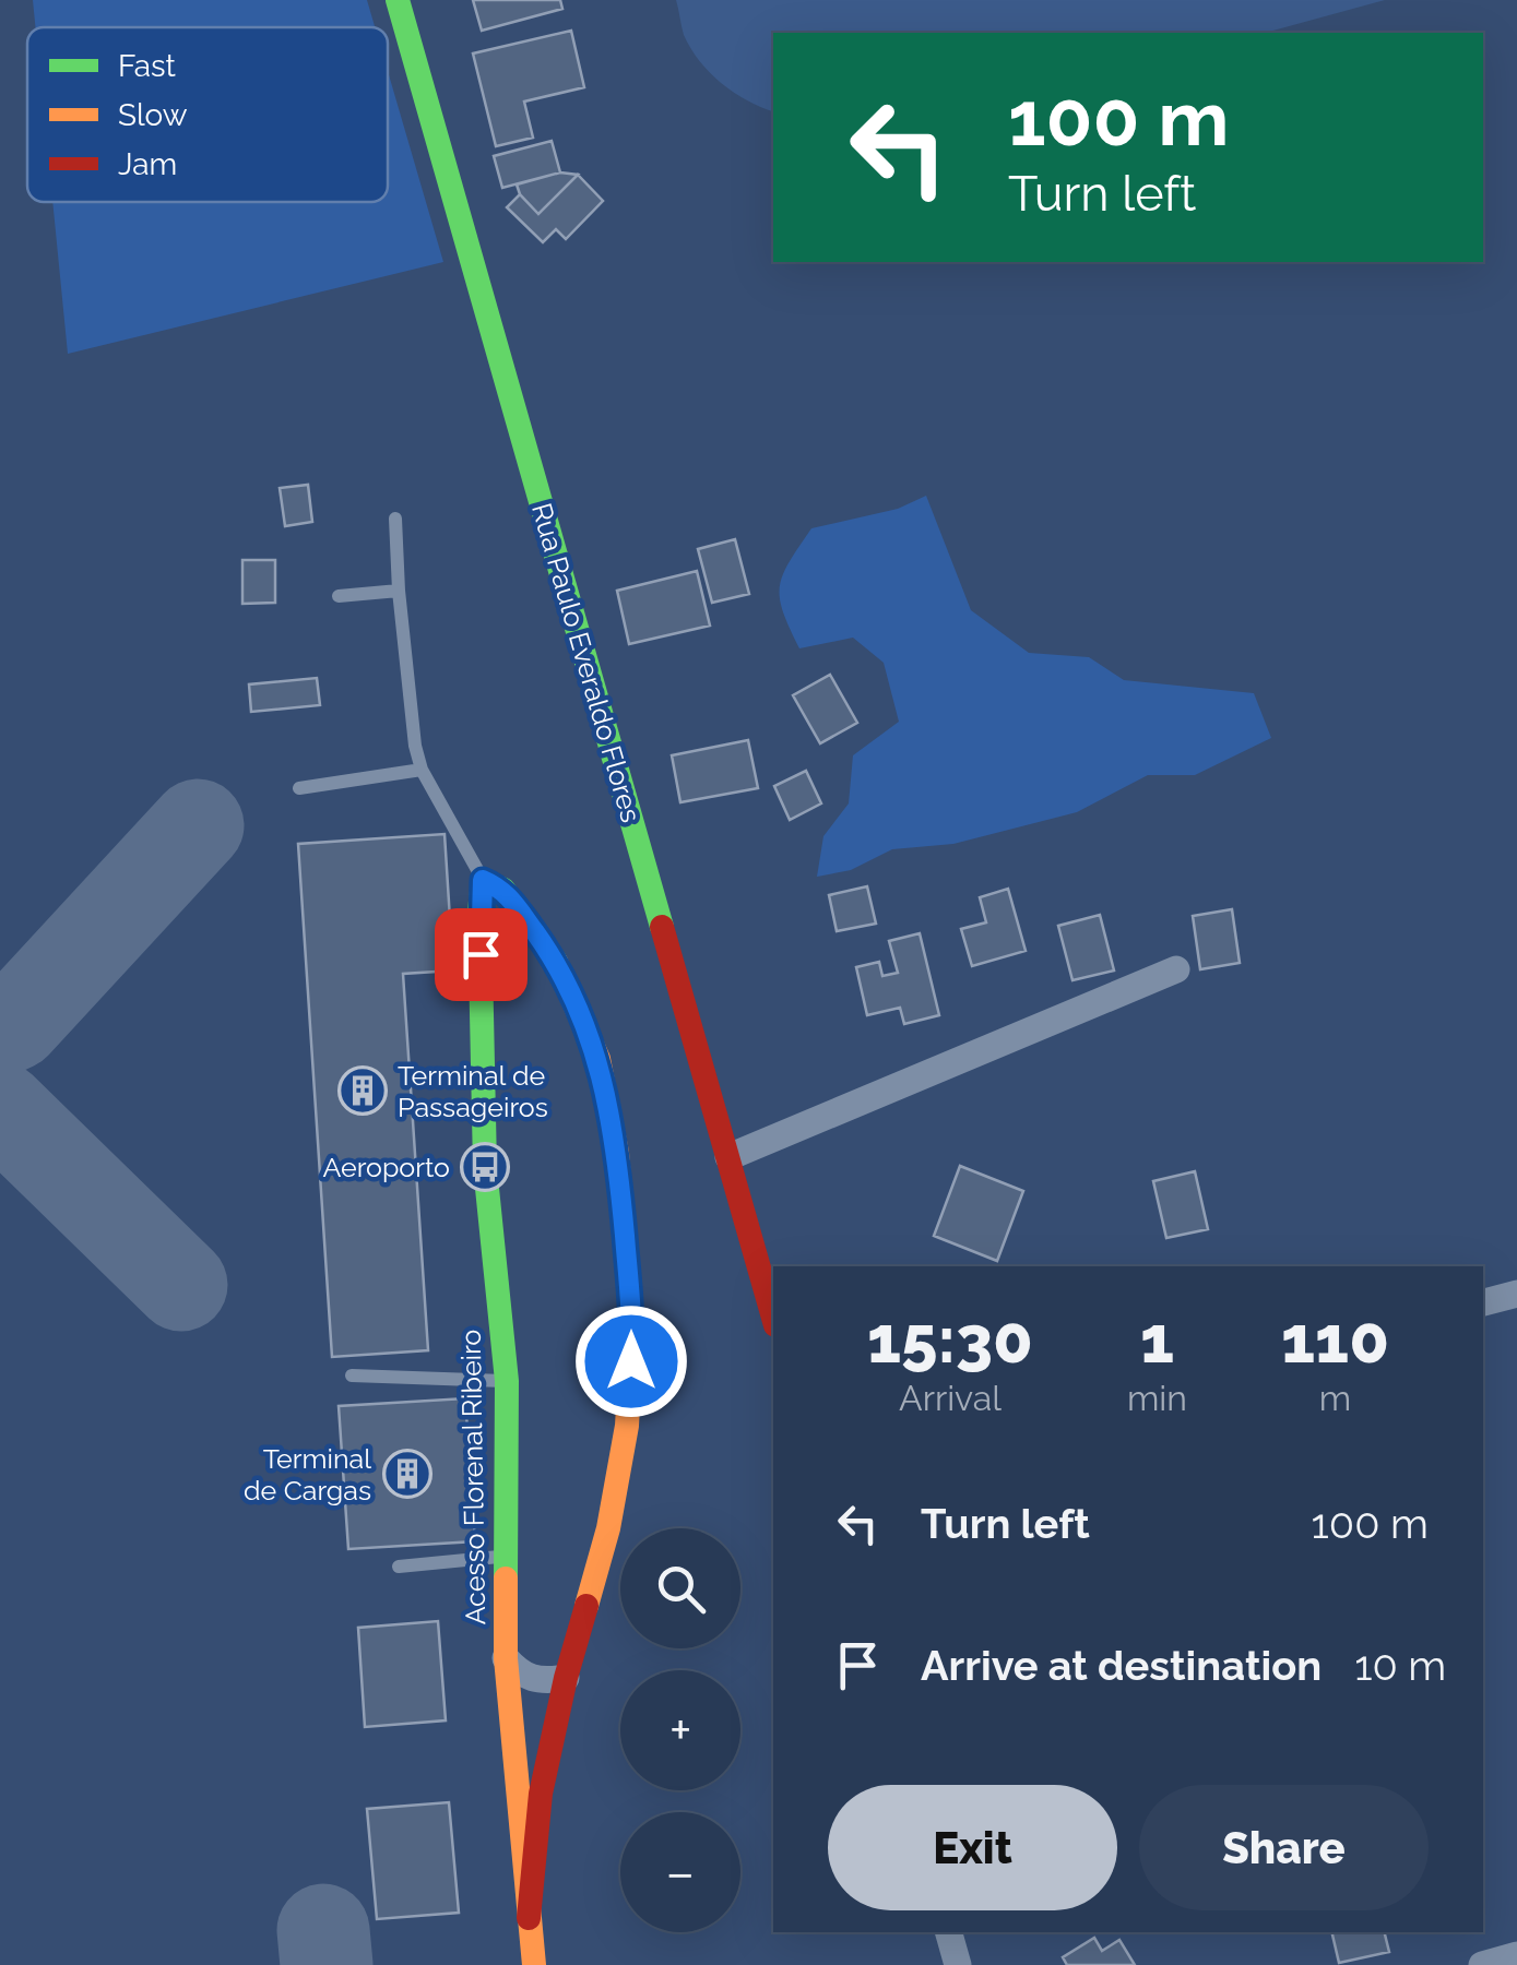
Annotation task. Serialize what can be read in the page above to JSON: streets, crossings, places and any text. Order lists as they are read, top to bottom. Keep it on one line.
{"streets":{"street":["Rua Paulo Everaldo Flores","Acesso Florenal Ribeiro"]},"places":{"building":["Terminal de Passageiros","Terminal de Cargas"],"bus stop":["Aeroporto"]},"legend":["Fast","Slow","Jam"],"page":{"turn":["100 m","Turn left"],"eta":["15:30","Arrival","1","min","110","m"],"list":[{"name":"Turn left","value":"100 m"},{"name":"Arrive at destination","value":"10 m"}],"map_buttons":["+","−"],"buttons":["Exit","Share"]}}
